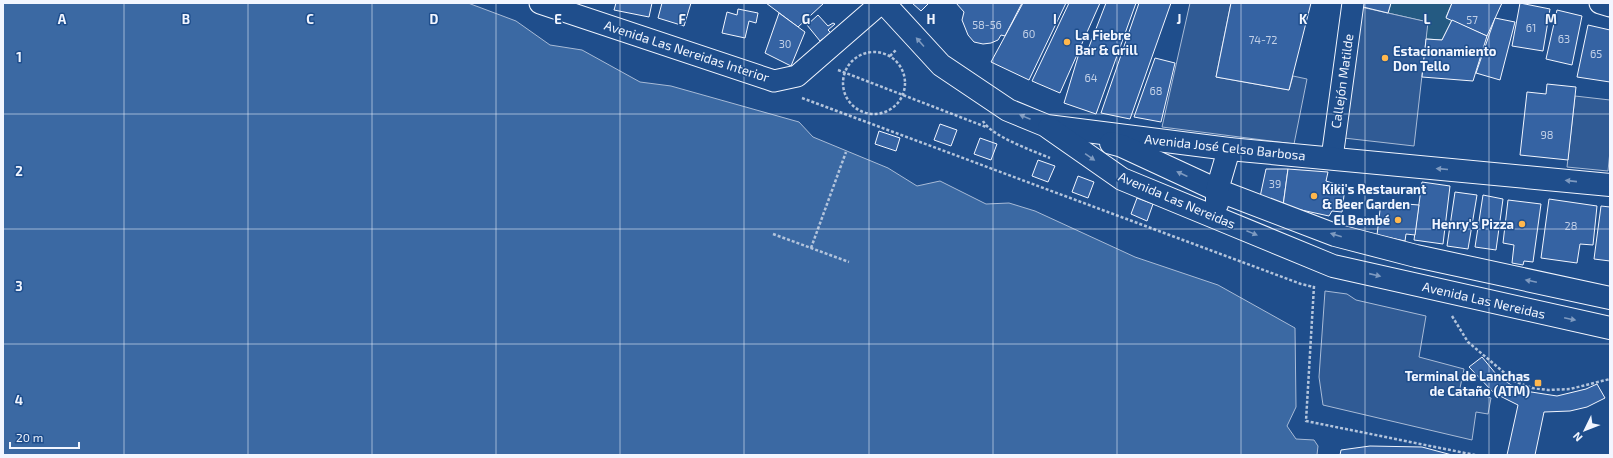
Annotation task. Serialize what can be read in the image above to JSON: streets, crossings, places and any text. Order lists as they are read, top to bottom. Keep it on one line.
{"streets":{"street":["Avenida Las Nereidas Interior","Callejón Matilde","Avenida José Celso Barbosa","Avenida Las Nereidas"]},"crossings":[["Avenida Las Nereidas Interior","Avenida José Celso Barbosa"],["Callejón Matilde","Avenida José Celso Barbosa"],["Avenida José Celso Barbosa","Avenida Las Nereidas"]],"one_way":["Avenida José Celso Barbosa"],"places":{"other":["La Fiebre Bar & Grill","Estacionamiento Don Tello","Kiki's Restaurant & Beer Garden","El Bembé","Henry's Pizza"],"transit":["Terminal de Lanchas de Cataño (ATM)"]},"house_numbers":["57","58-56","61","60","63","74-72","30","65","64","68","98","39","28"],"scale_bar":"20 m","north":"bottom left","grid":{"columns":["A","B","C","D","E","F","G","H","I","J","K","L","M"],"rows":["1","2","3","4"]}}
